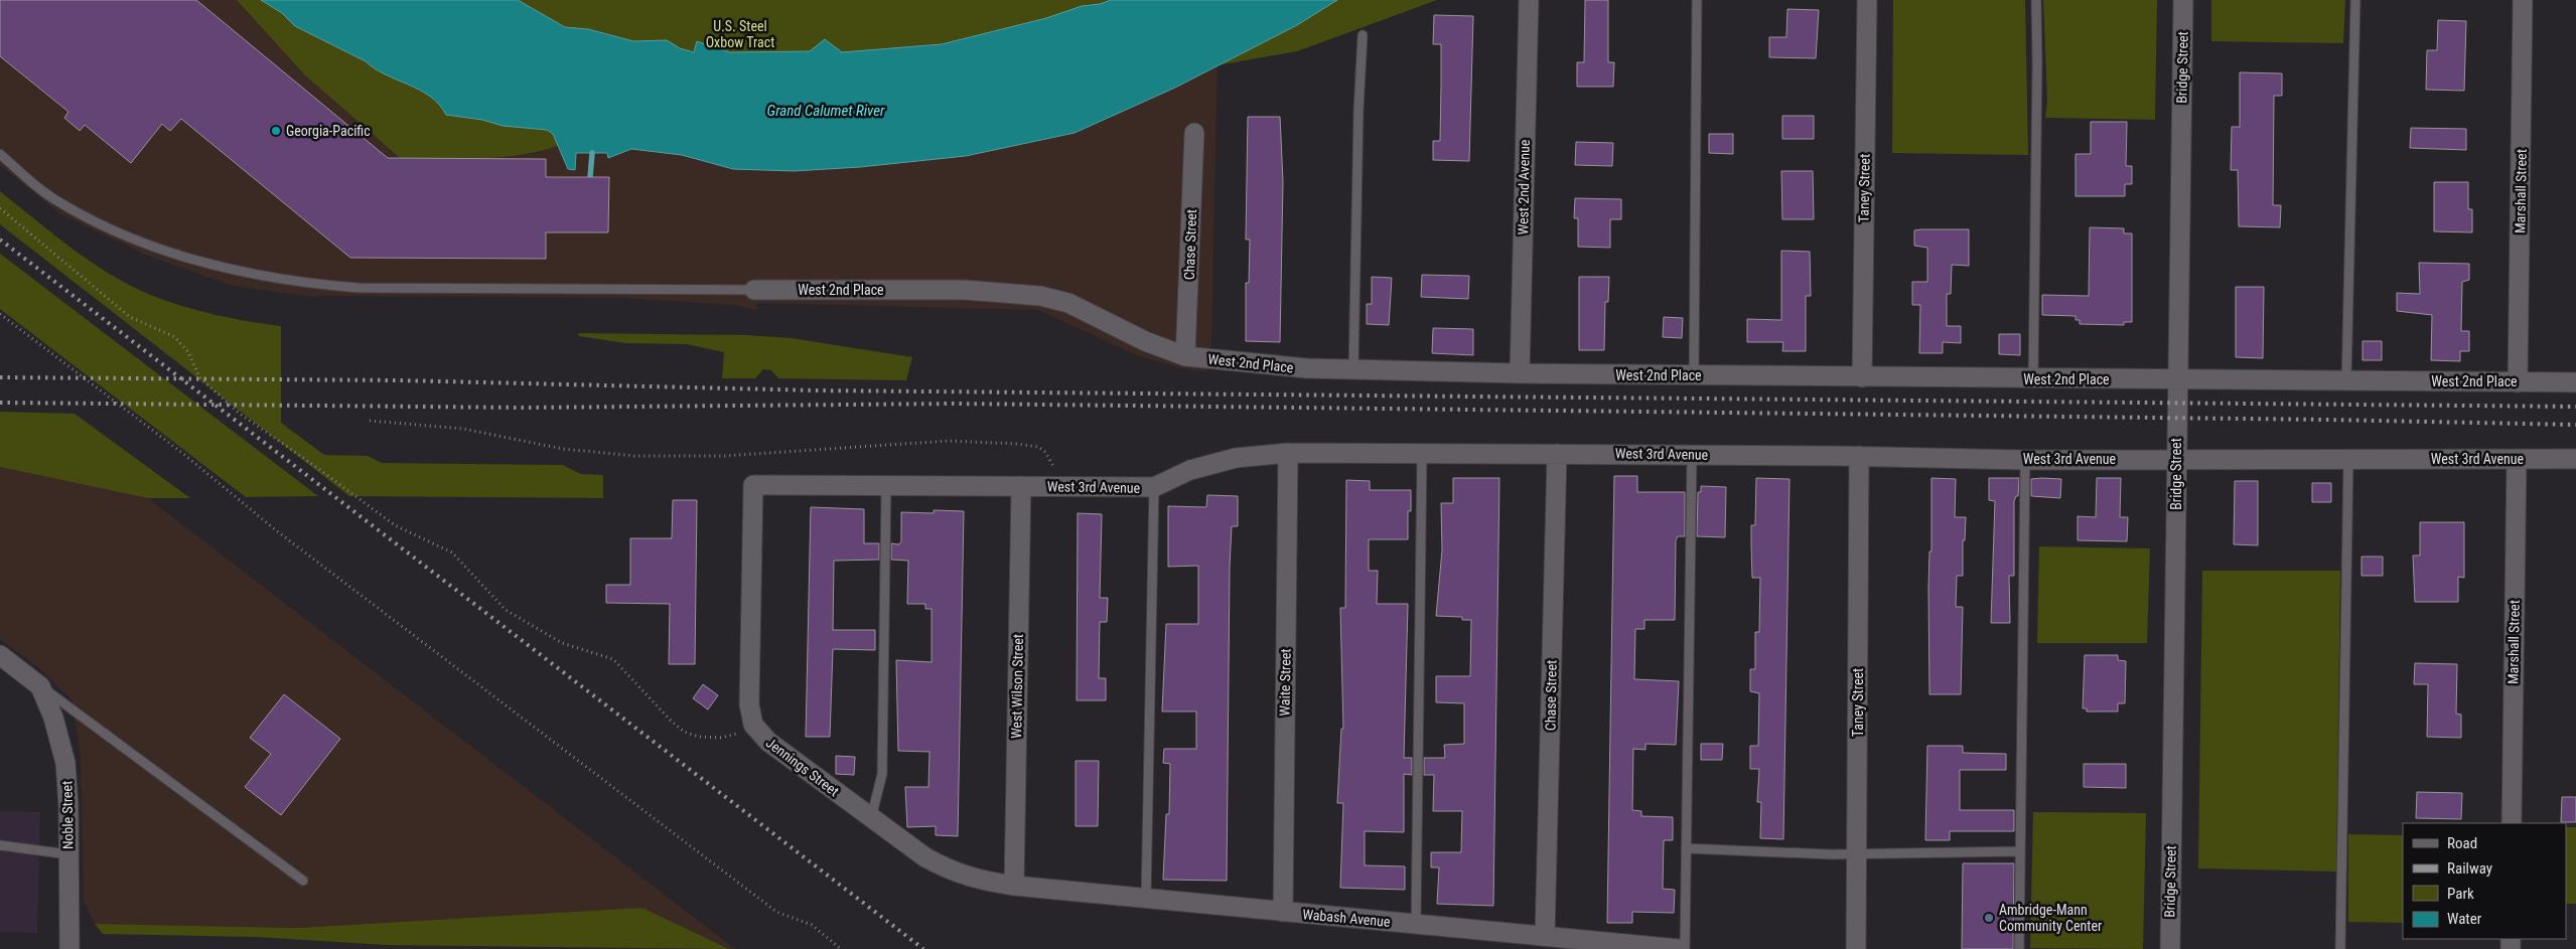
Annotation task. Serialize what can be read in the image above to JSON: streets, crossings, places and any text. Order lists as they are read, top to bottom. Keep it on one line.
{"streets":{"street":["Bridge Street","West 2nd Avenue","Taney Street","Marshall Street","Chase Street","West 2nd Place","West 3rd Avenue","Waite Street","West Wilson Street","Jennings Street","Noble Street","Wabash Avenue"]},"crossings":[["Bridge Street","West 2nd Place"],["Bridge Street","West 3rd Avenue"],["West 2nd Avenue","West 2nd Place"],["Taney Street","West 2nd Place"],["Taney Street","West 3rd Avenue"],["Marshall Street","West 2nd Place"],["Marshall Street","West 3rd Avenue"],["Chase Street","West 2nd Place"],["Chase Street","West 3rd Avenue"],["Chase Street","Wabash Avenue"],["West 3rd Avenue","Waite Street"],["West 3rd Avenue","West Wilson Street"],["West 3rd Avenue","Jennings Street"],["Waite Street","Wabash Avenue"],["West Wilson Street","Jennings Street"],["West Wilson Street","Wabash Avenue"],["Jennings Street","Wabash Avenue"]],"water":["Grand Calumet River"],"parks":["U.S. Steel Oxbow Tract"],"places":["Georgia-Pacific","Ambridge-Mann Community Center"],"legend":["Road","Railway","Park","Water"]}
